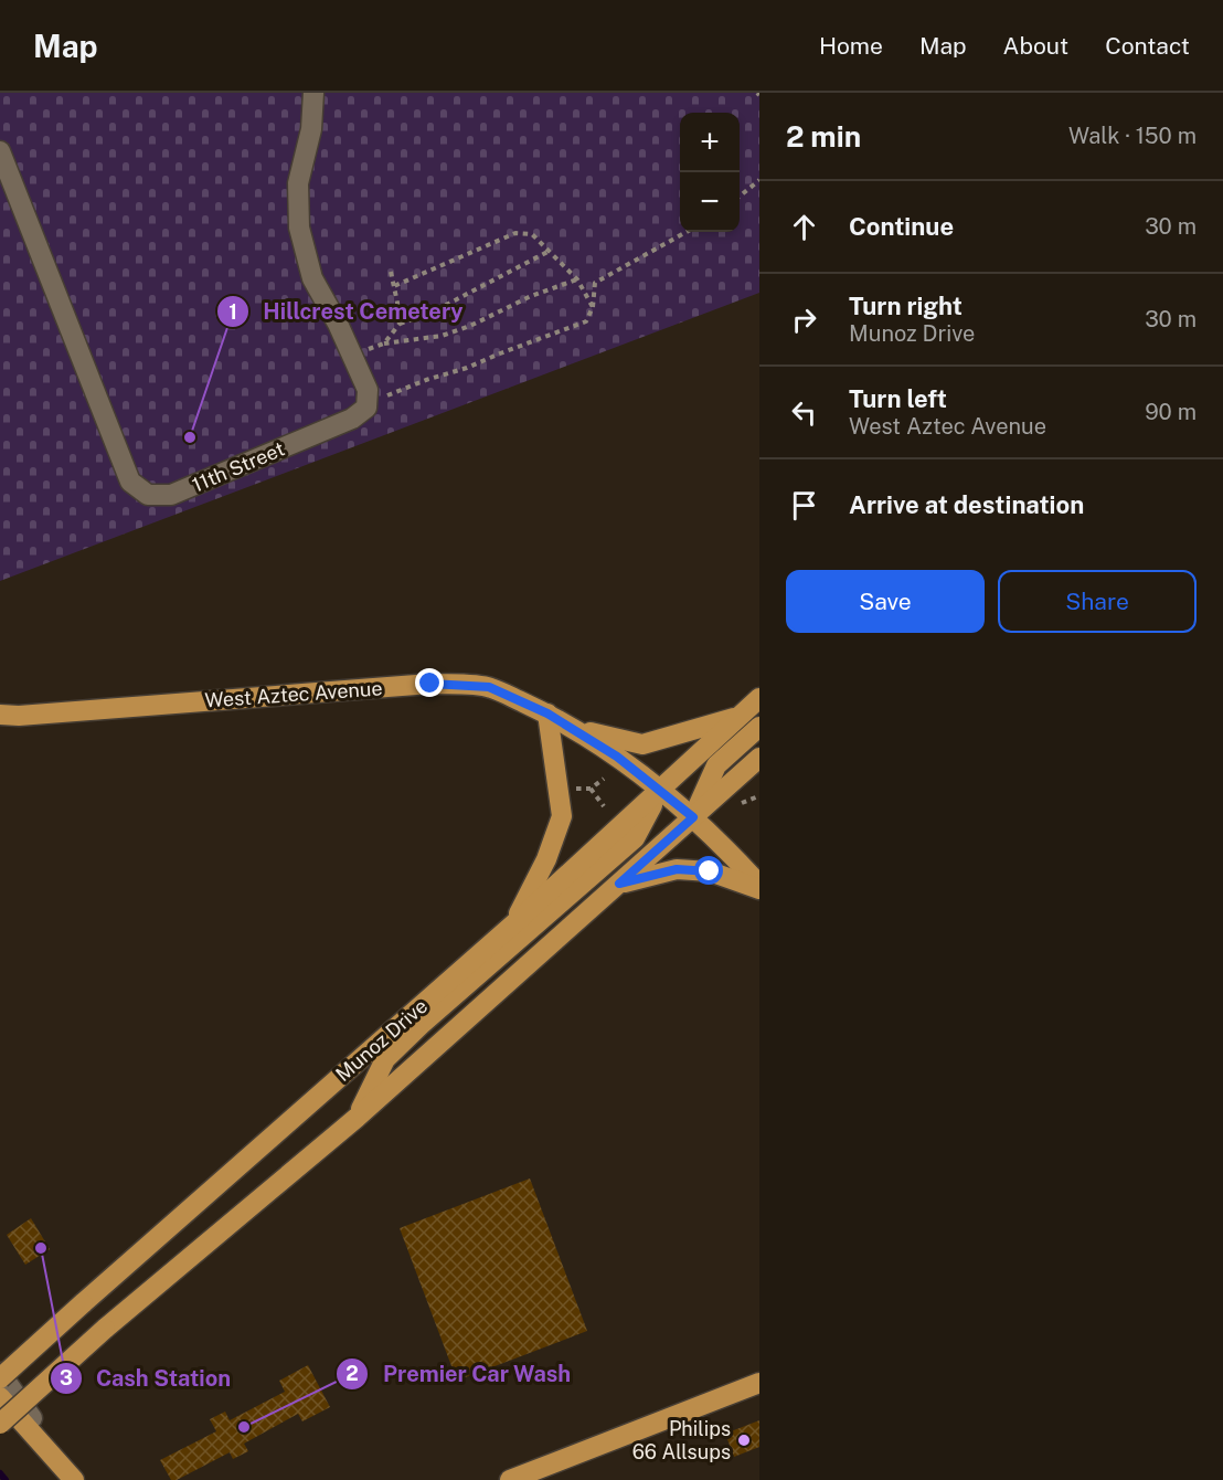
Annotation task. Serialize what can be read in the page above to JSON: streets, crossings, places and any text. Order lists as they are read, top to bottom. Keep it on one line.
{"streets":{"main road":["West Aztec Avenue","Munoz Drive"],"street":["11th Street"]},"crossings":[["West Aztec Avenue","Munoz Drive"]],"places":["Hillcrest Cemetery","Cash Station","Premier Car Wash","Philips 66 Allsups"],"page":{"header":"Map","nav":["Home","Map","About","Contact"],"heading":["2 min","Walk · 150 m"],"map_buttons":["+","−"],"list":[["Continue","30 m"],["Turn right","Munoz Drive","30 m"],["Turn left","West Aztec Avenue","90 m"],"Arrive at destination"],"buttons":["Save","Share"]}}
